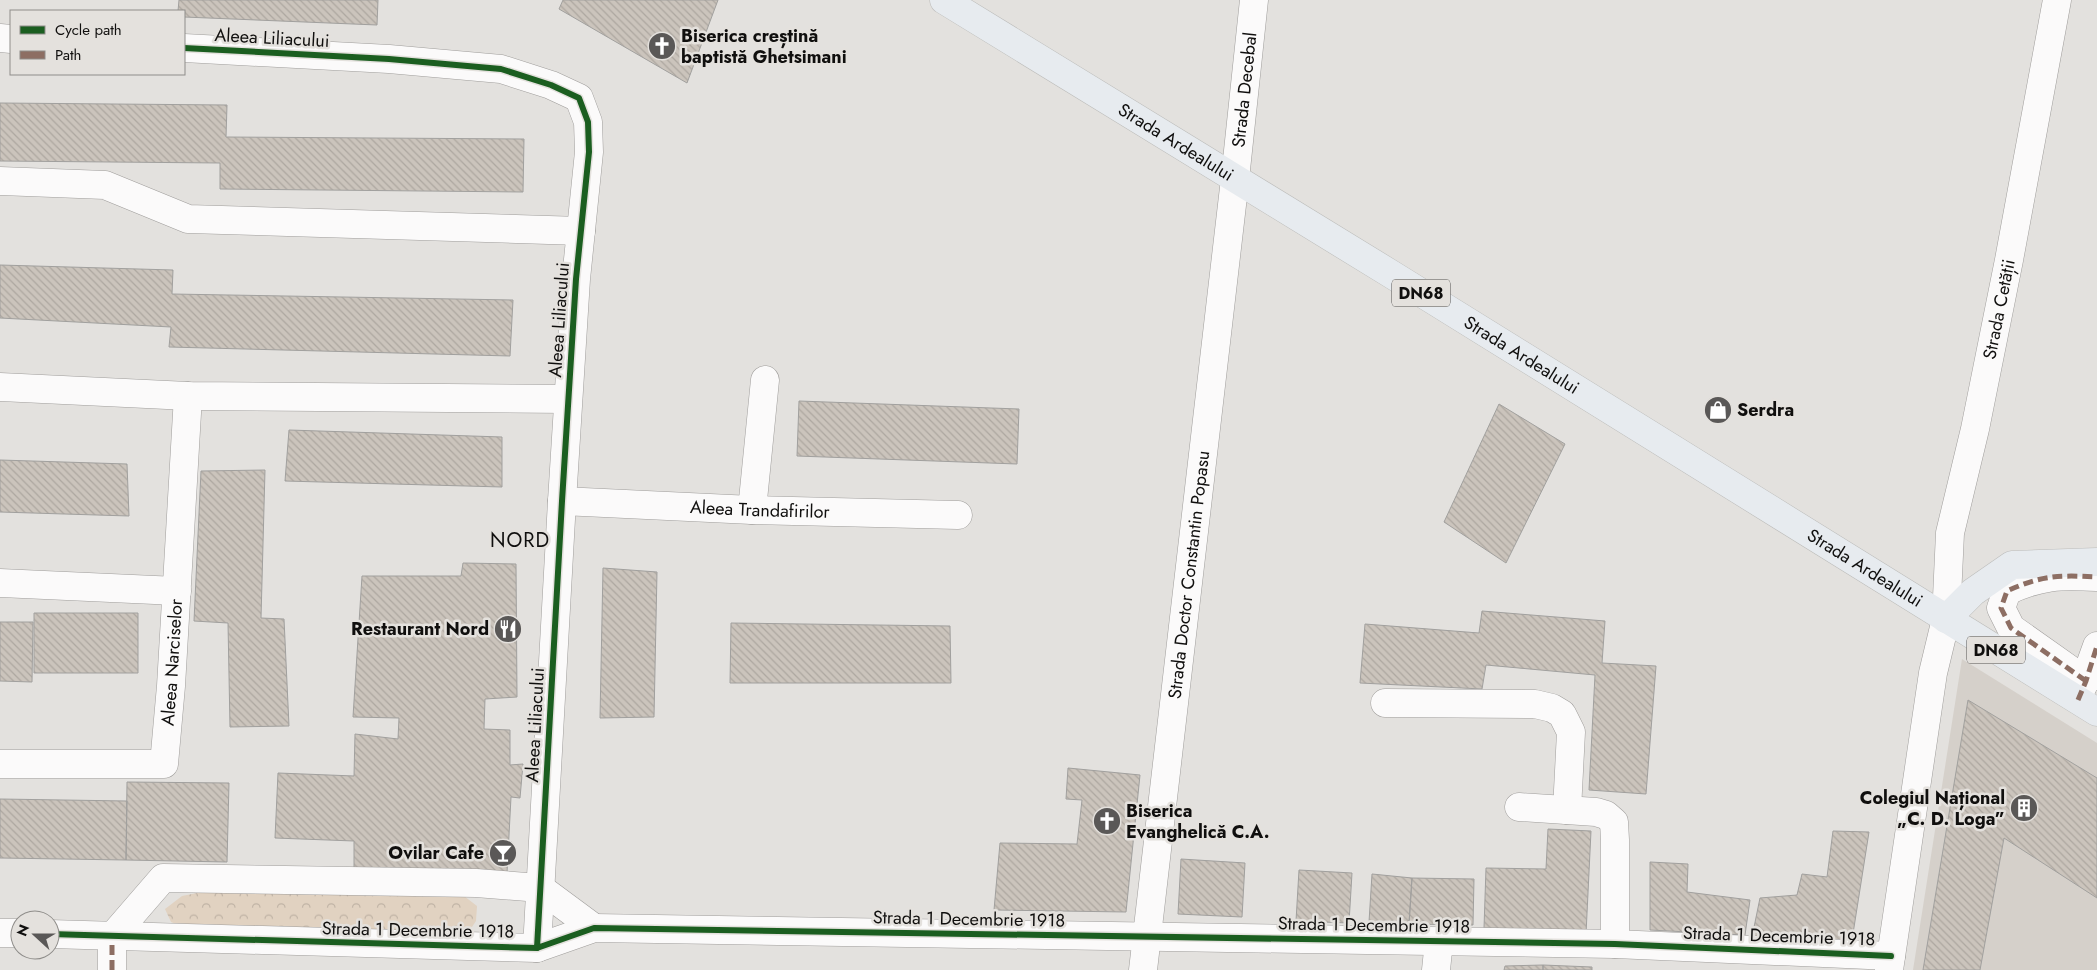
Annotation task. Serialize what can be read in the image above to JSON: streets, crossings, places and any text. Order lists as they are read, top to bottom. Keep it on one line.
{"streets":{"main road":["Strada Ardealului","DN68"],"street":["Aleea Liliacului","Strada Decebal","Strada Cetății","Aleea Trandafirilor","Strada Doctor Constantin Popasu","Aleea Narciselor","Strada 1 Decembrie 1918"]},"crossings":[["Aleea Liliacului","Aleea Trandafirilor"],["Aleea Liliacului","Aleea Narciselor"],["Aleea Liliacului","Strada 1 Decembrie 1918"],["Strada Decebal","Strada Ardealului"],["Strada Decebal","Strada Doctor Constantin Popasu"],["Strada Ardealului","Strada Cetății"],["Strada Ardealului","Strada Doctor Constantin Popasu"],["Strada Cetății","Strada 1 Decembrie 1918"],["Strada Doctor Constantin Popasu","Strada 1 Decembrie 1918"]],"districts":["NORD"],"places":{"church":["Biserica creștină baptistă Ghetsimani","Biserica Evanghelică C.A."],"shop":["Serdra"],"restaurant":["Restaurant Nord"],"building":["Colegiul Național „C. D. Loga”"],"bar":["Ovilar Cafe"]},"legend":["Cycle path","Path"],"north":"left"}
